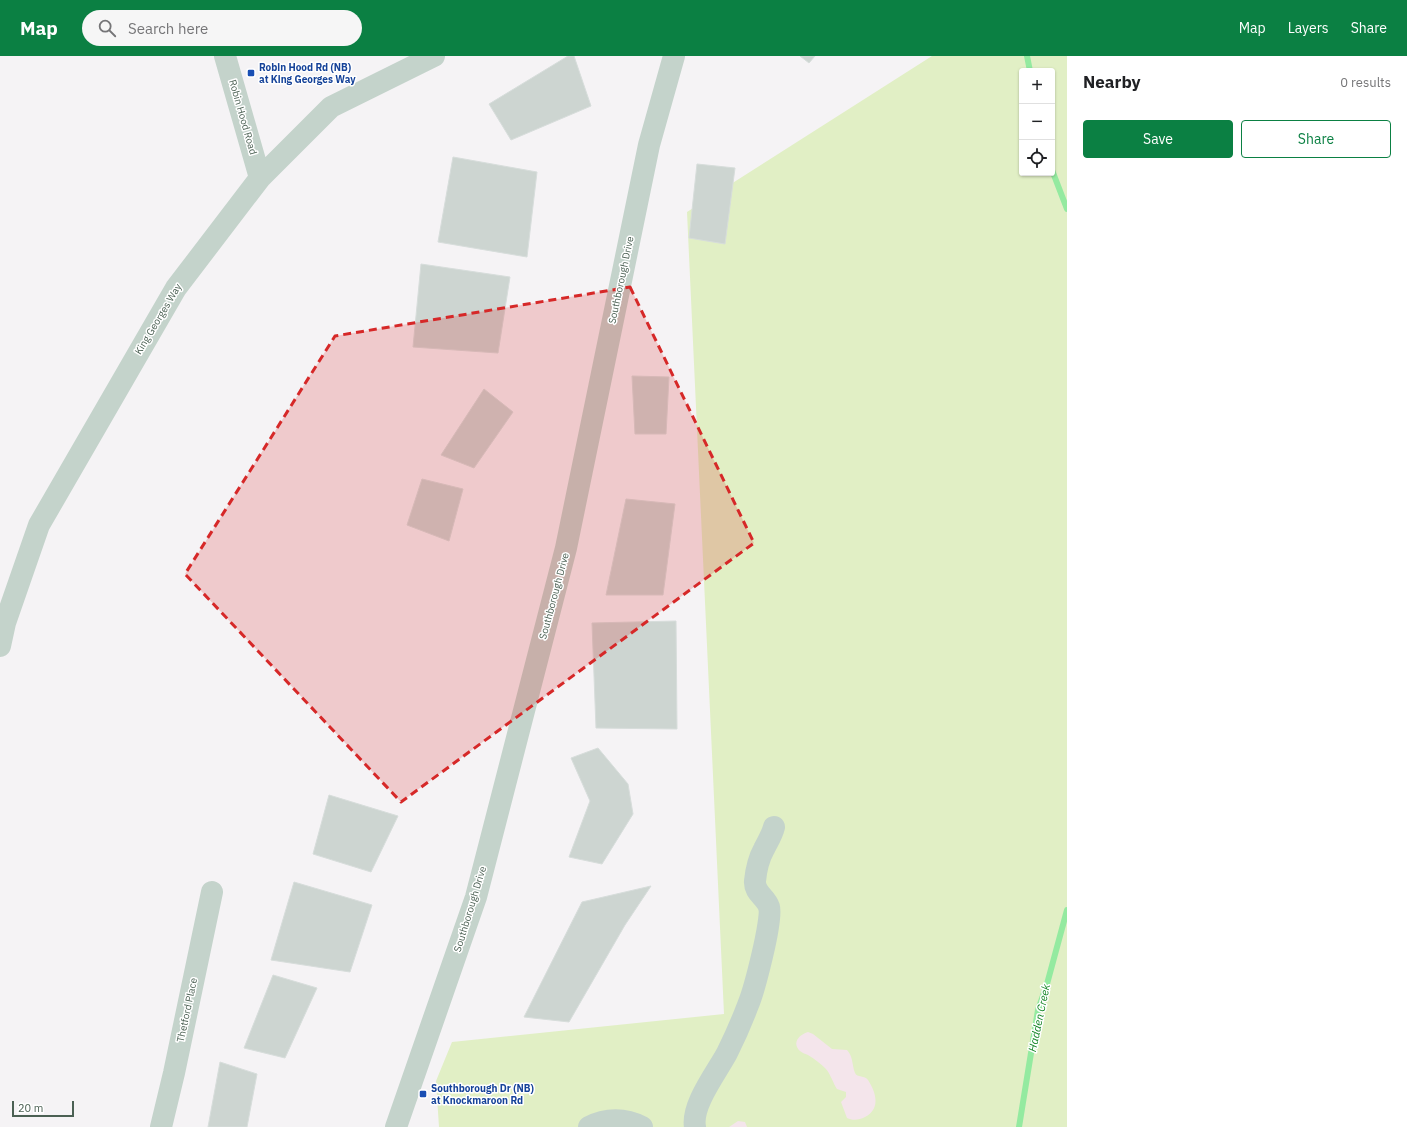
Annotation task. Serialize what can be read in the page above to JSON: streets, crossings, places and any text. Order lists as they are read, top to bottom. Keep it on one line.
{"streets":{"street":["Robin Hood Road","Southborough Drive","King Georges Way","Thetford Place"]},"crossings":[["Robin Hood Road","King Georges Way"]],"water":["Hadden Creek"],"places":{"transit":["Robin Hood Rd (NB) at King Georges Way","Southborough Dr (NB) at Knockmaroon Rd"]},"scale_bar":"20 m","page":{"header":"Map","search":"Search here","nav":["Map","Layers","Share"],"heading":["Nearby","0 results"],"map_buttons":["+","−"],"buttons":["Save","Share"],"scale":"20 m"}}
